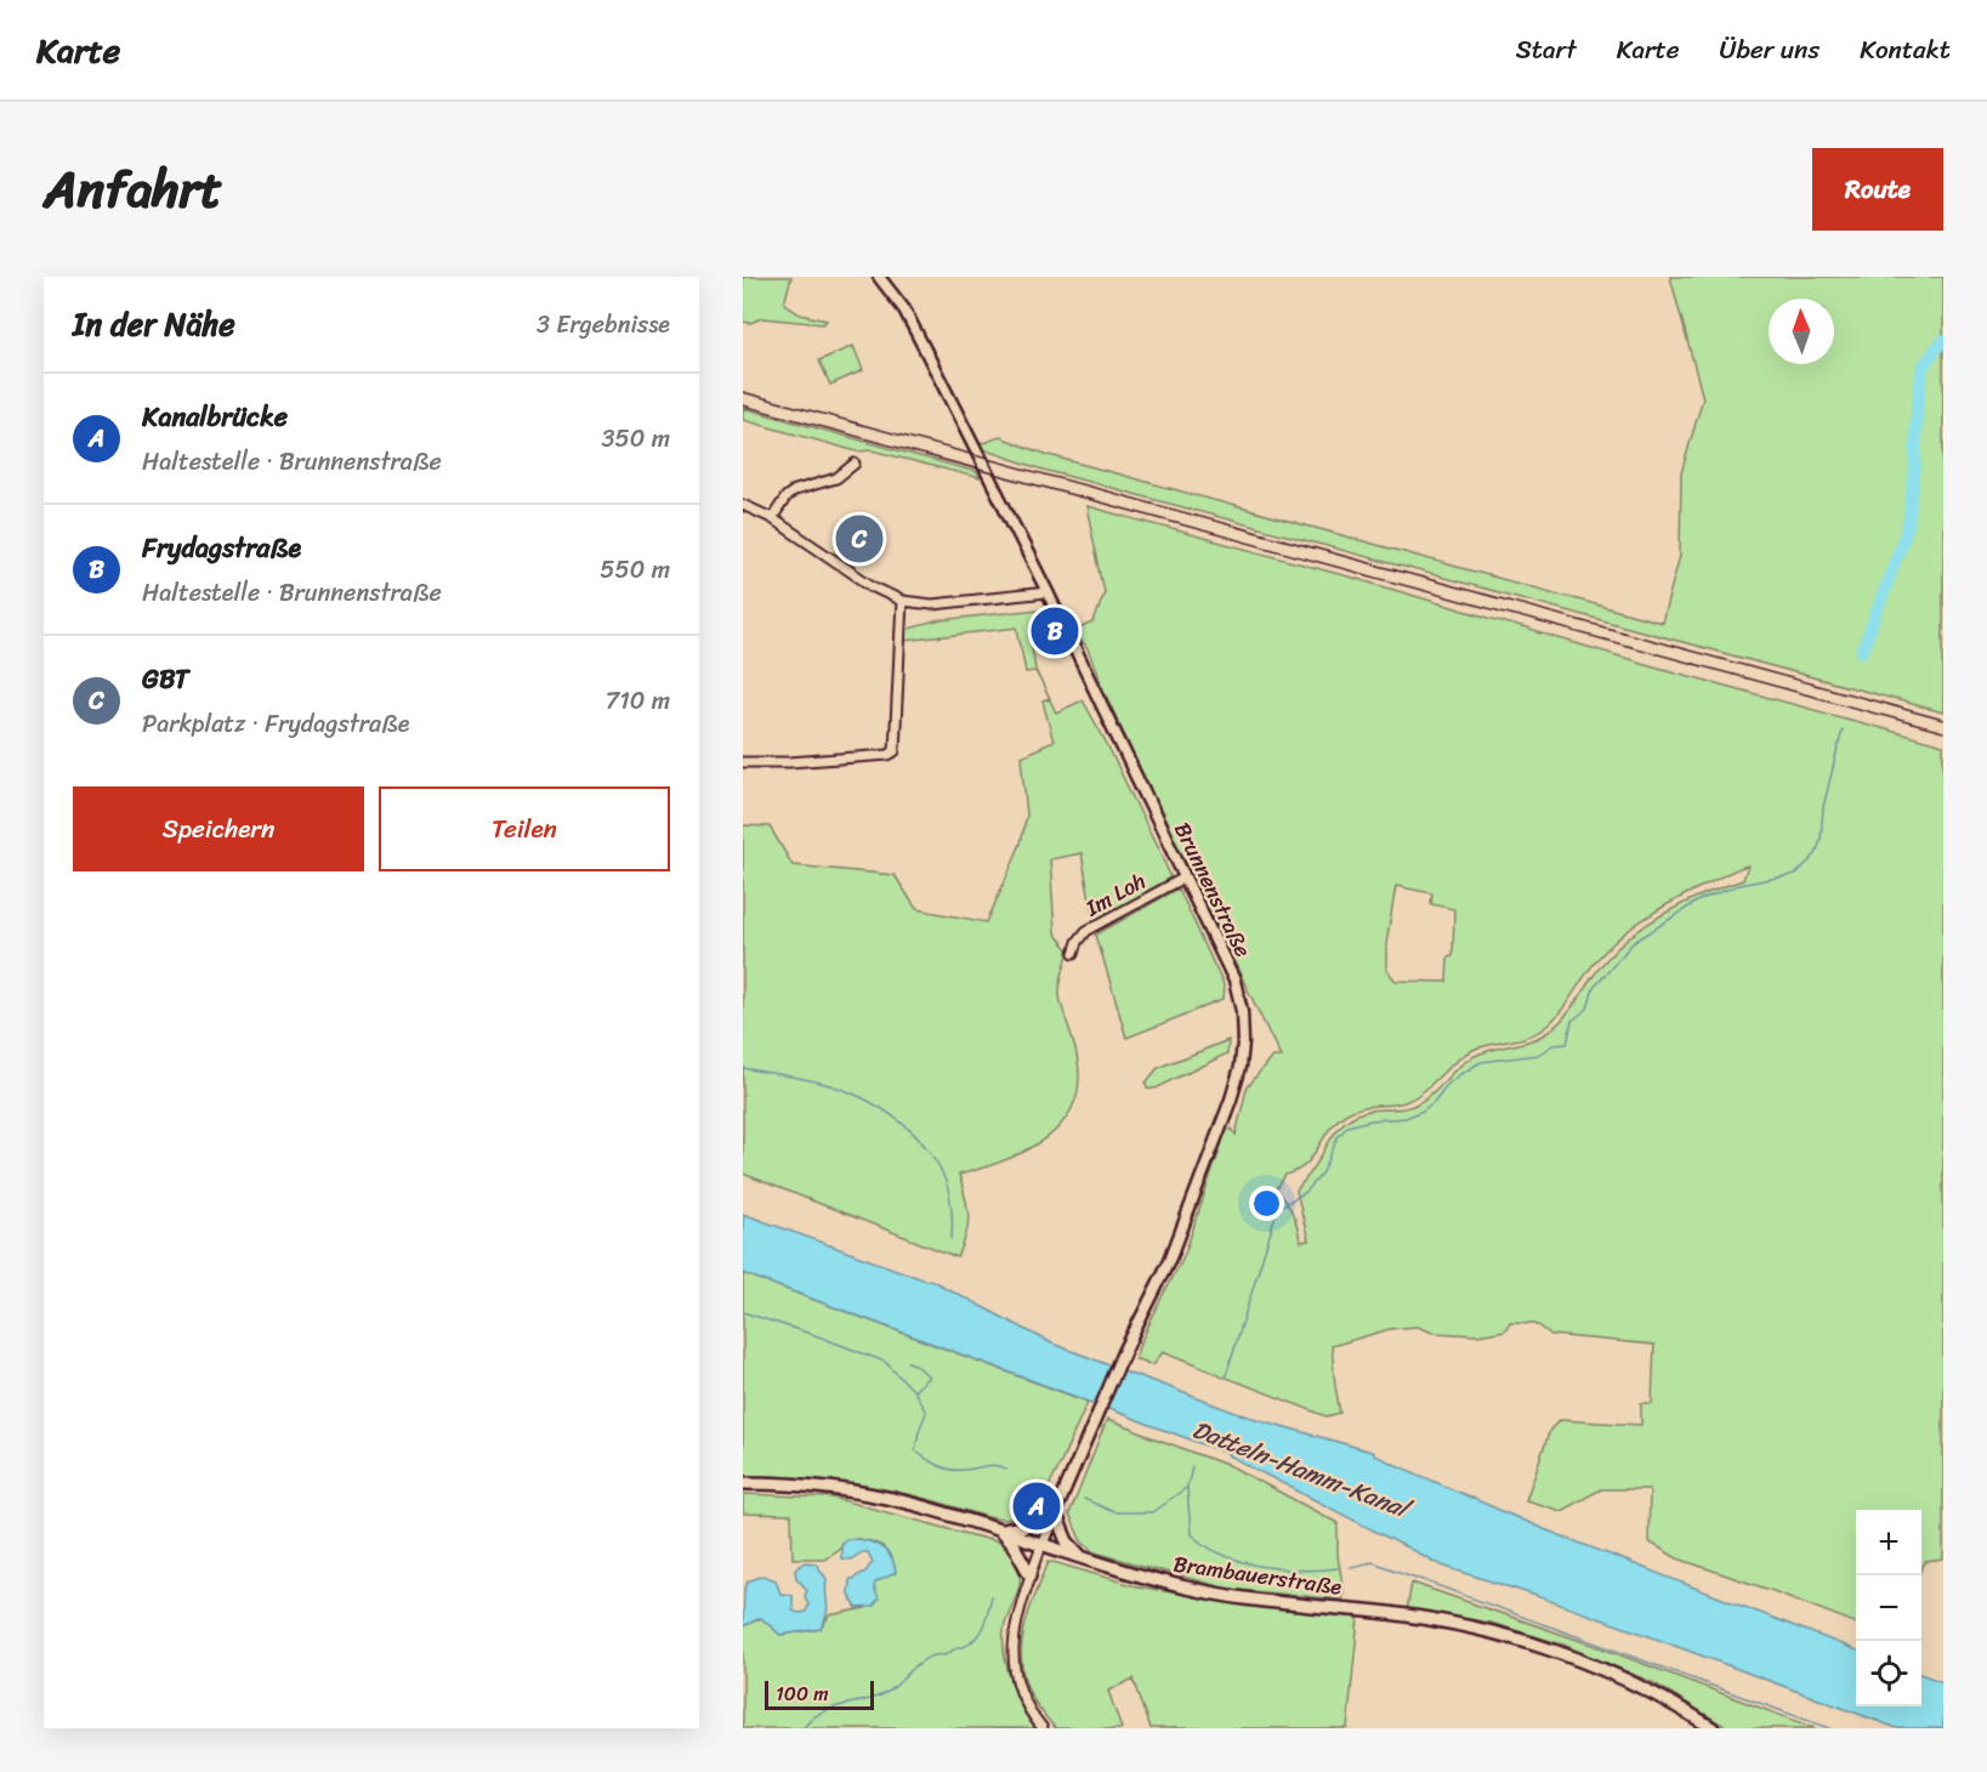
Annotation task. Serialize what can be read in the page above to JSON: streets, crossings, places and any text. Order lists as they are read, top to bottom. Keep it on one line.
{"streets":{"main road":["Brambauerstraße"],"street":["Brunnenstraße","Im Loh"]},"crossings":[["Brunnenstraße","Im Loh"],["Brunnenstraße","Brambauerstraße"]],"water":["Datteln-Hamm-Kanal"],"scale_bar":"100 m","north":"top","page":{"header":"Karte","nav":["Start","Karte","Über uns","Kontakt"],"title":"Anfahrt","buttons":["Route",["Speichern","Teilen"]],"heading":["In der Nähe","3 Ergebnisse"],"list":[{"mark":"A","name":"Kanalbrücke","note":"Haltestelle · Brunnenstraße","value":"350 m"},{"mark":"B","name":"Frydagstraße","note":"Haltestelle · Brunnenstraße","value":"550 m"},{"mark":"C","name":"GBT","note":"Parkplatz · Frydagstraße","value":"710 m"}],"pins":["C","B","A"],"map_buttons":["+","−"],"scale":"100 m"}}
